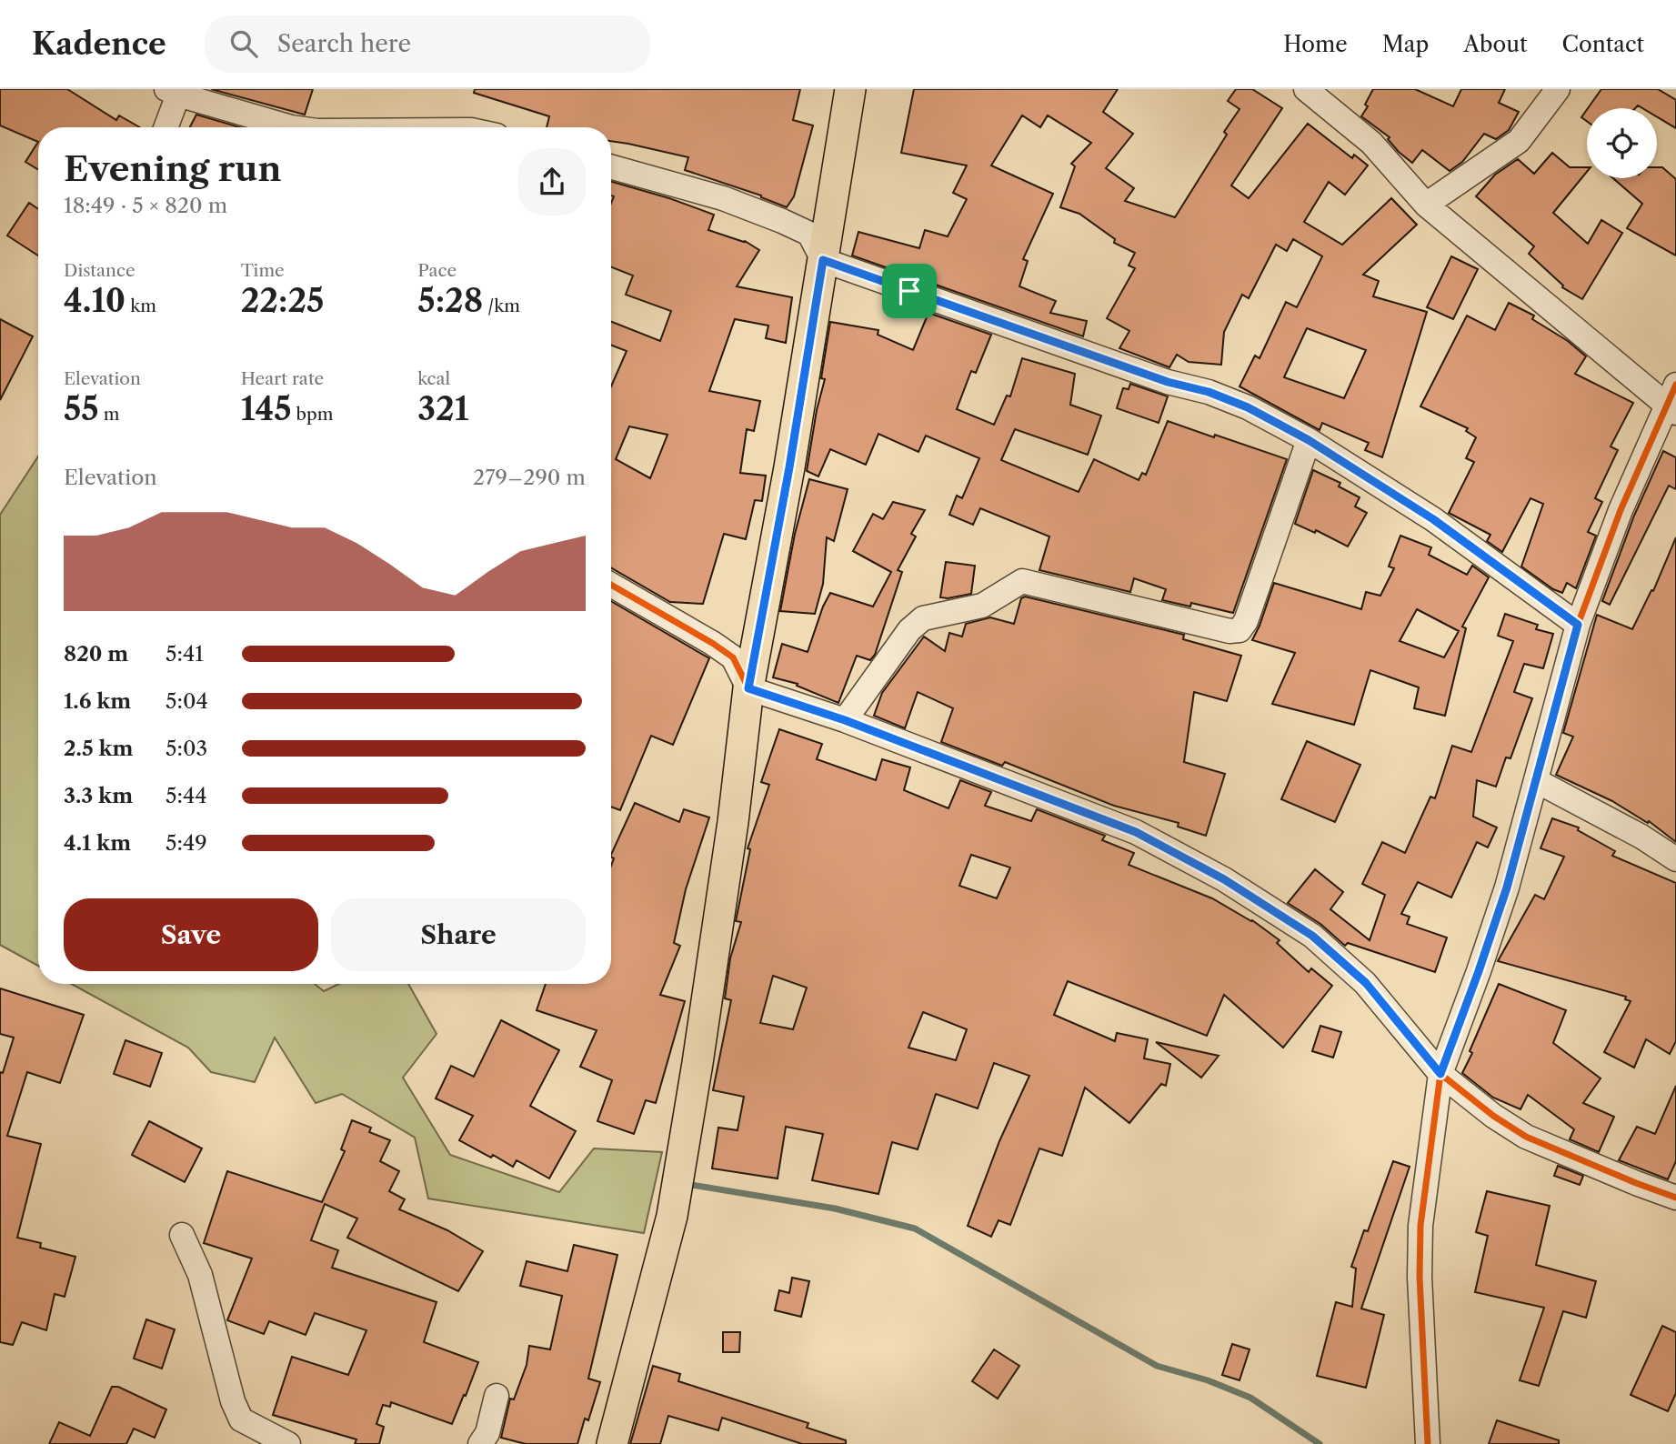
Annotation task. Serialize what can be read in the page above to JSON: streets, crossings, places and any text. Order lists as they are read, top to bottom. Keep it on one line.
{"page":{"header":"Kadence","search":"Search here","nav":["Home","Map","About","Contact"],"heading":["Evening run","18:49 · 5 × 820 m"],"stats":[["Distance","4.10 km"],["Time","22:25"],["Pace","5:28 /km"],["Elevation","55 m"],["Heart rate","145 bpm"],["kcal","321"]],"chart":["Elevation","279–290 m"],"list":[{"name":"820 m","note":"5:41"},{"name":"1.6 km","note":"5:04"},{"name":"2.5 km","note":"5:03"},{"name":"3.3 km","note":"5:44"},{"name":"4.1 km","note":"5:49"}],"buttons":["Save","Share"]}}
